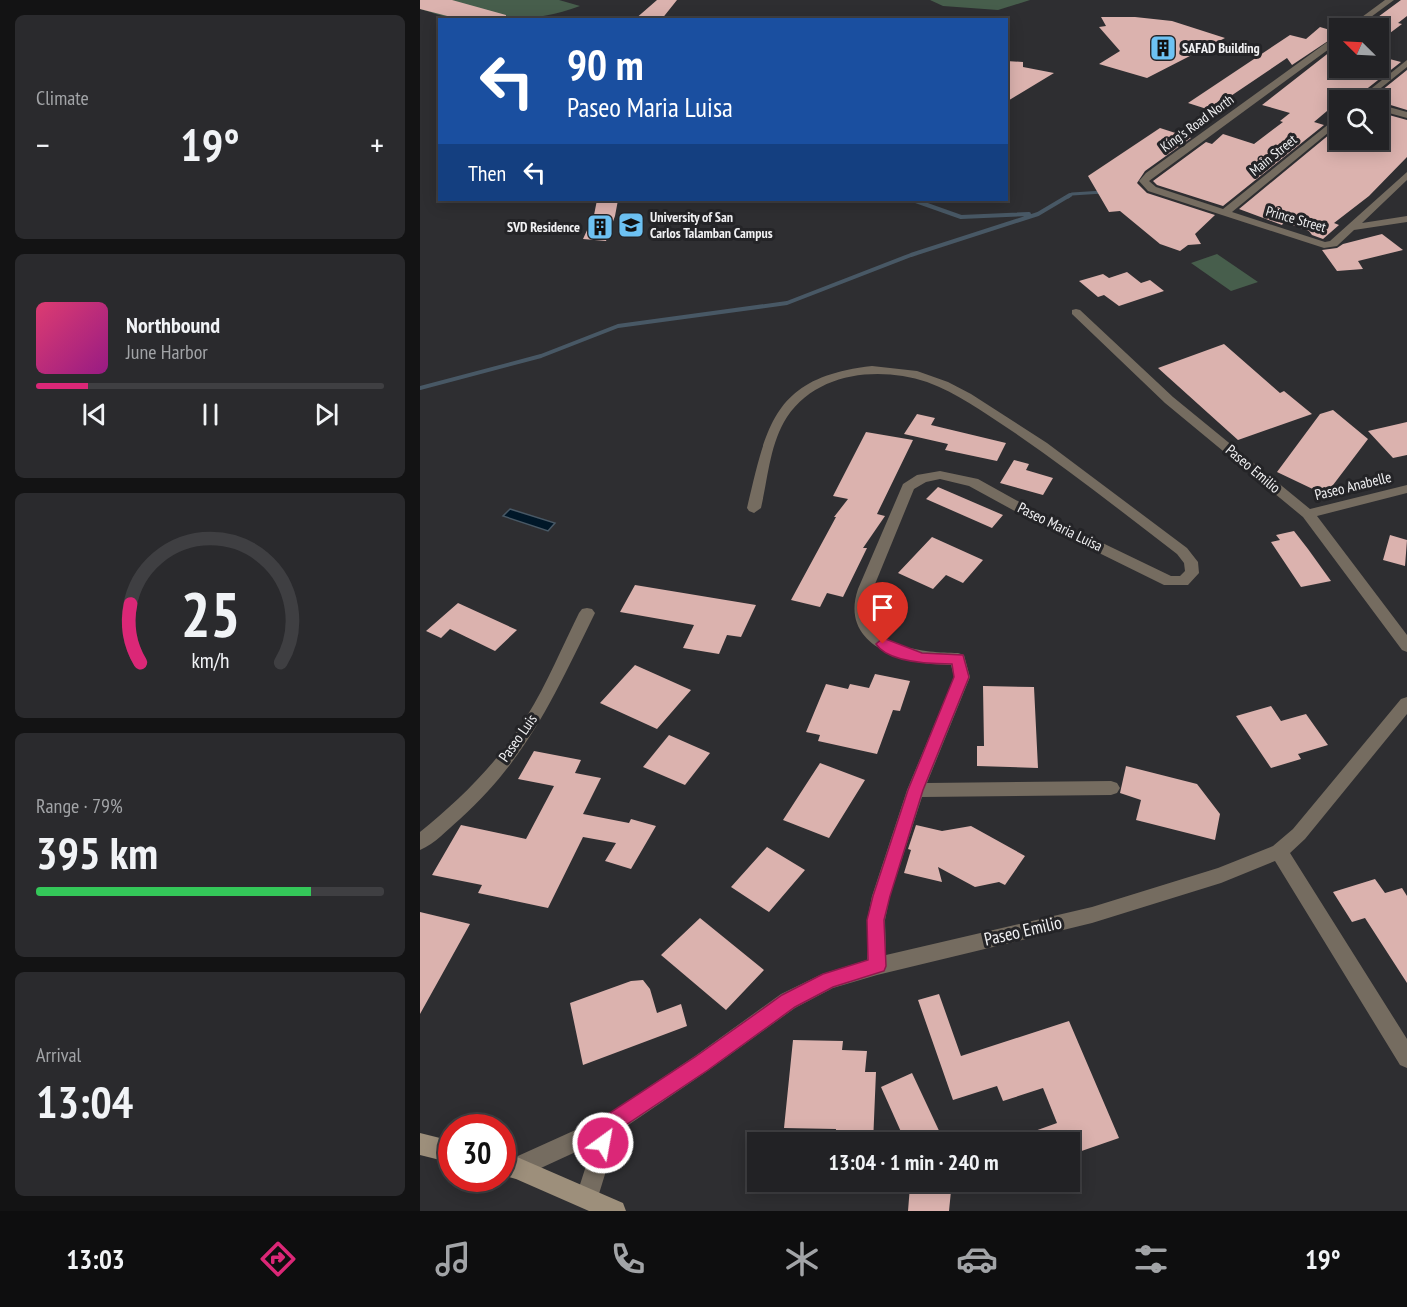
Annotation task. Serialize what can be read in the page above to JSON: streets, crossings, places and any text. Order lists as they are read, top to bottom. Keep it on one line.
{"streets":{"street":["King's Road North","Main Street","Prince Street","Paseo Emilio","Paseo Anabelle","Paseo Maria Luisa","Paseo Luis"]},"crossings":[["King's Road North","Main Street"],["King's Road North","Prince Street"],["Main Street","Prince Street"],["Paseo Emilio","Paseo Anabelle"],["Paseo Emilio","Paseo Maria Luisa"]],"places":{"building":["SAFAD Building","SVD Residence"],"school or university":["University of San Carlos Talamban Campus"]},"north":"top left","page":{"tile":["Climate",["Range · 79%","395 km"],["Arrival","13:04"]],"turn":["90 m","Paseo Maria Luisa"],"heat":["−","19°","+"],"then":"Then","song":["Northbound","June Harbor"],"limit":"30","trip":"13:04 · 1 min · 240 m","tabs":["13:03","19°"],"gauge":["25","km/h"]}}
